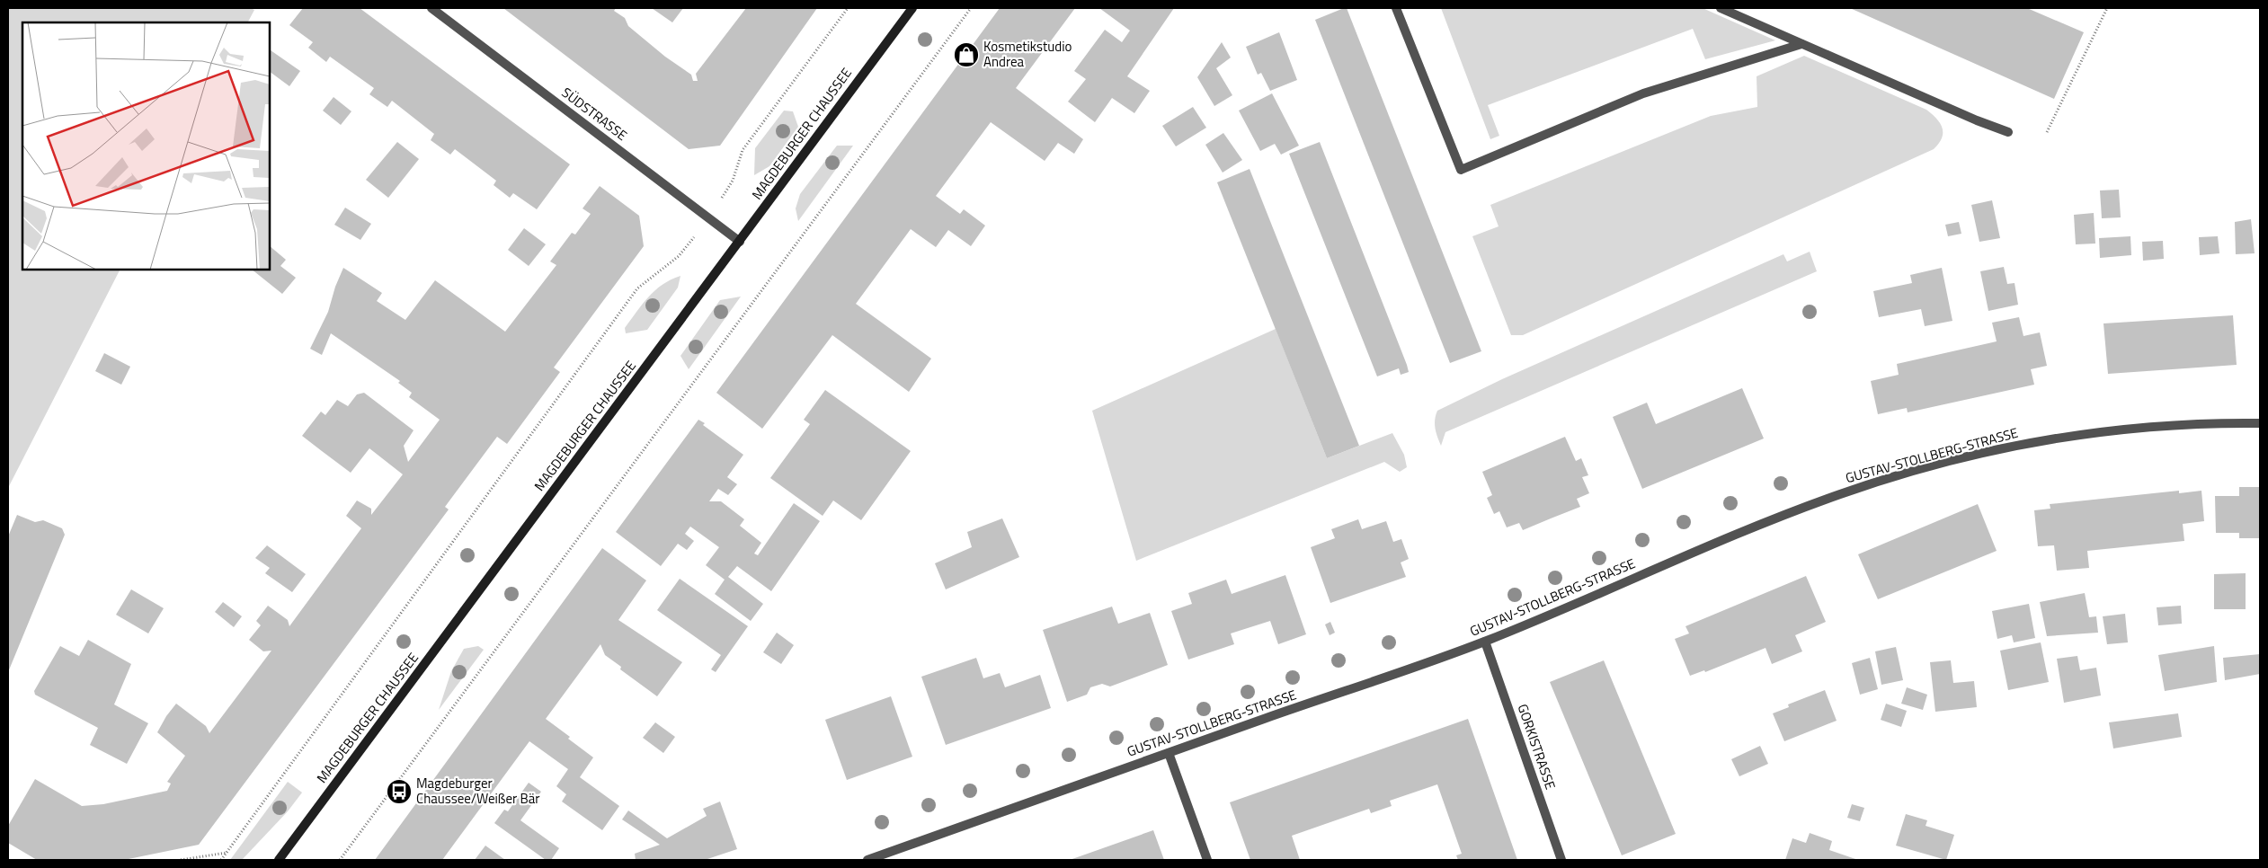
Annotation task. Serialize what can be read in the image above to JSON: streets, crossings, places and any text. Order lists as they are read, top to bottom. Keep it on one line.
{"streets":{"street":["SÜDSTRASSE","MAGDEBURGER CHAUSSEE","GUSTAV-STOLLBERG-STRASSE","GORKISTRASSE"]},"crossings":[["SÜDSTRASSE","MAGDEBURGER CHAUSSEE"],["GUSTAV-STOLLBERG-STRASSE","GORKISTRASSE"]],"places":{"shop":["Kosmetikstudio Andrea"],"bus stop":["Magdeburger Chaussee/Weißer Bär"]}}
